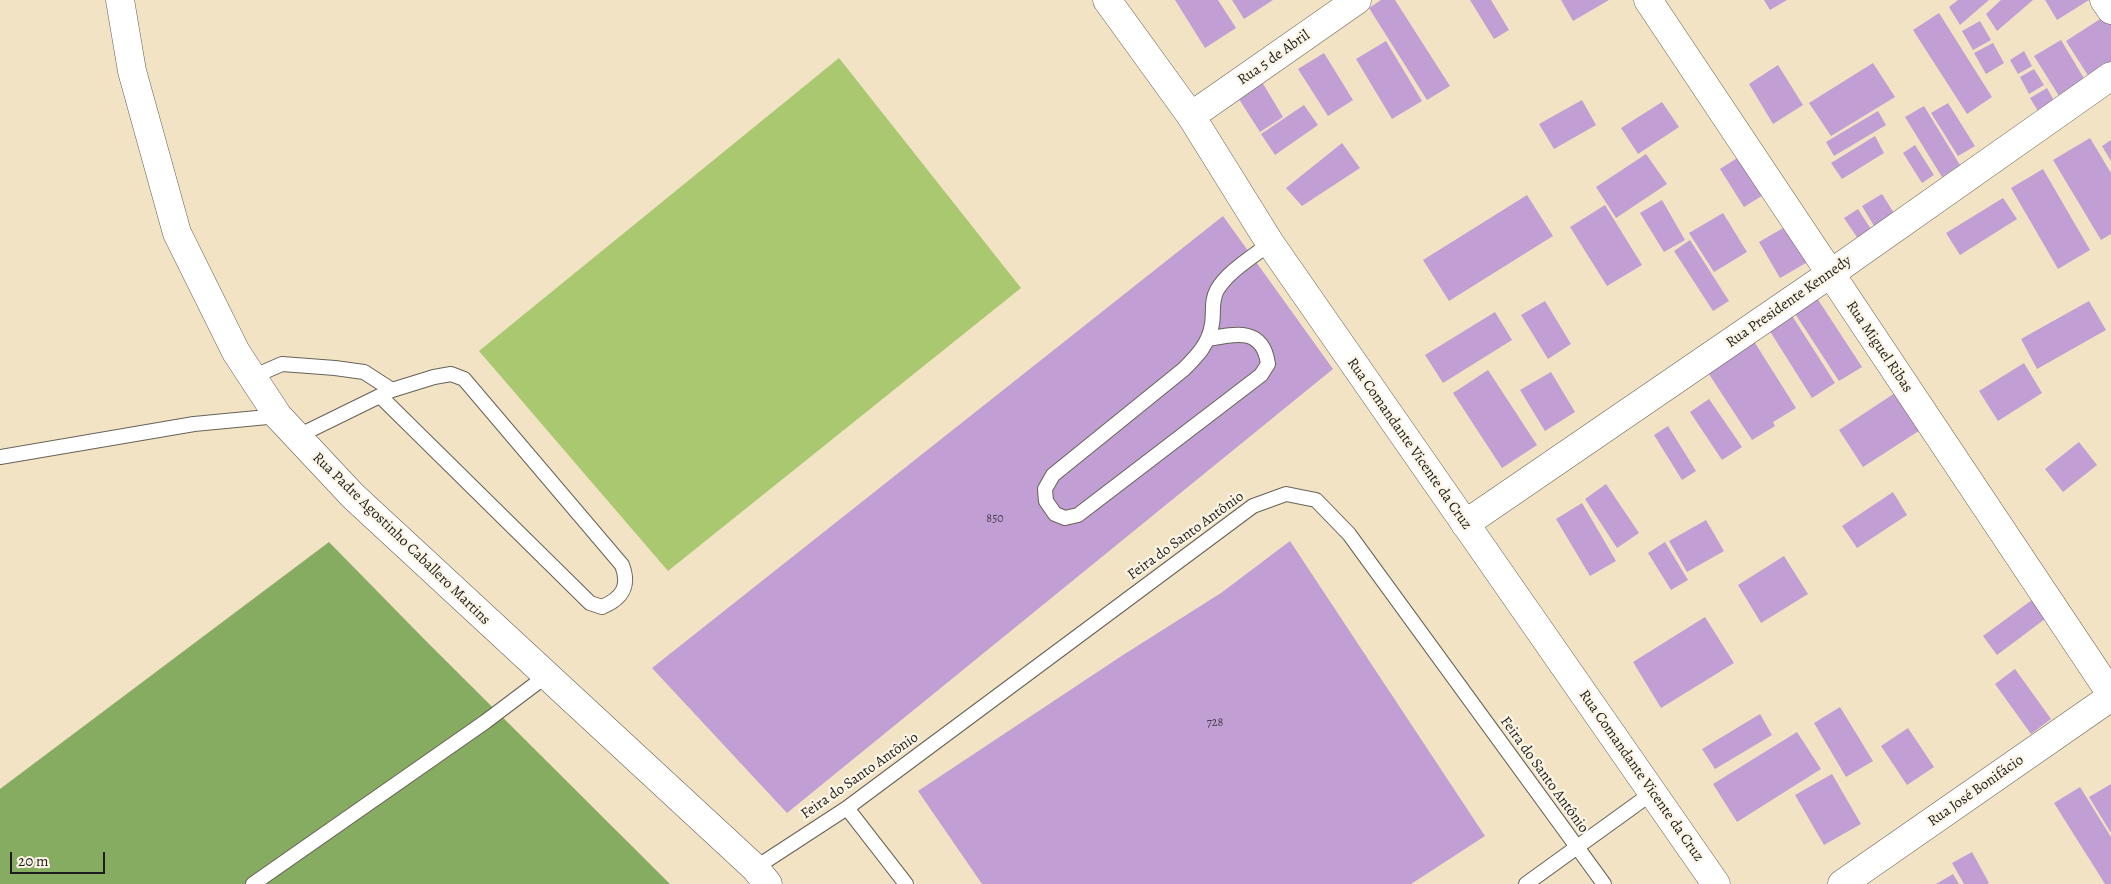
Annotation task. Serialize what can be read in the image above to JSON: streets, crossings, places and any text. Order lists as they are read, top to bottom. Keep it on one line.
{"streets":{"street":["Rua 5 de Abril","Rua Presidente Kennedy","Rua Miguel Ribas","Rua Comandante Vicente da Cruz","Rua Padre Agostinho Caballero Martins","Rua José Bonifácio"],"lane":["Feira do Santo Antônio"]},"crossings":[["Rua 5 de Abril","Rua Comandante Vicente da Cruz"],["Rua Presidente Kennedy","Rua Miguel Ribas"],["Rua Presidente Kennedy","Rua Comandante Vicente da Cruz"],["Rua Miguel Ribas","Rua José Bonifácio"],["Feira do Santo Antônio","Rua Padre Agostinho Caballero Martins"]],"house_numbers":["850","728"],"scale_bar":"20 m"}
